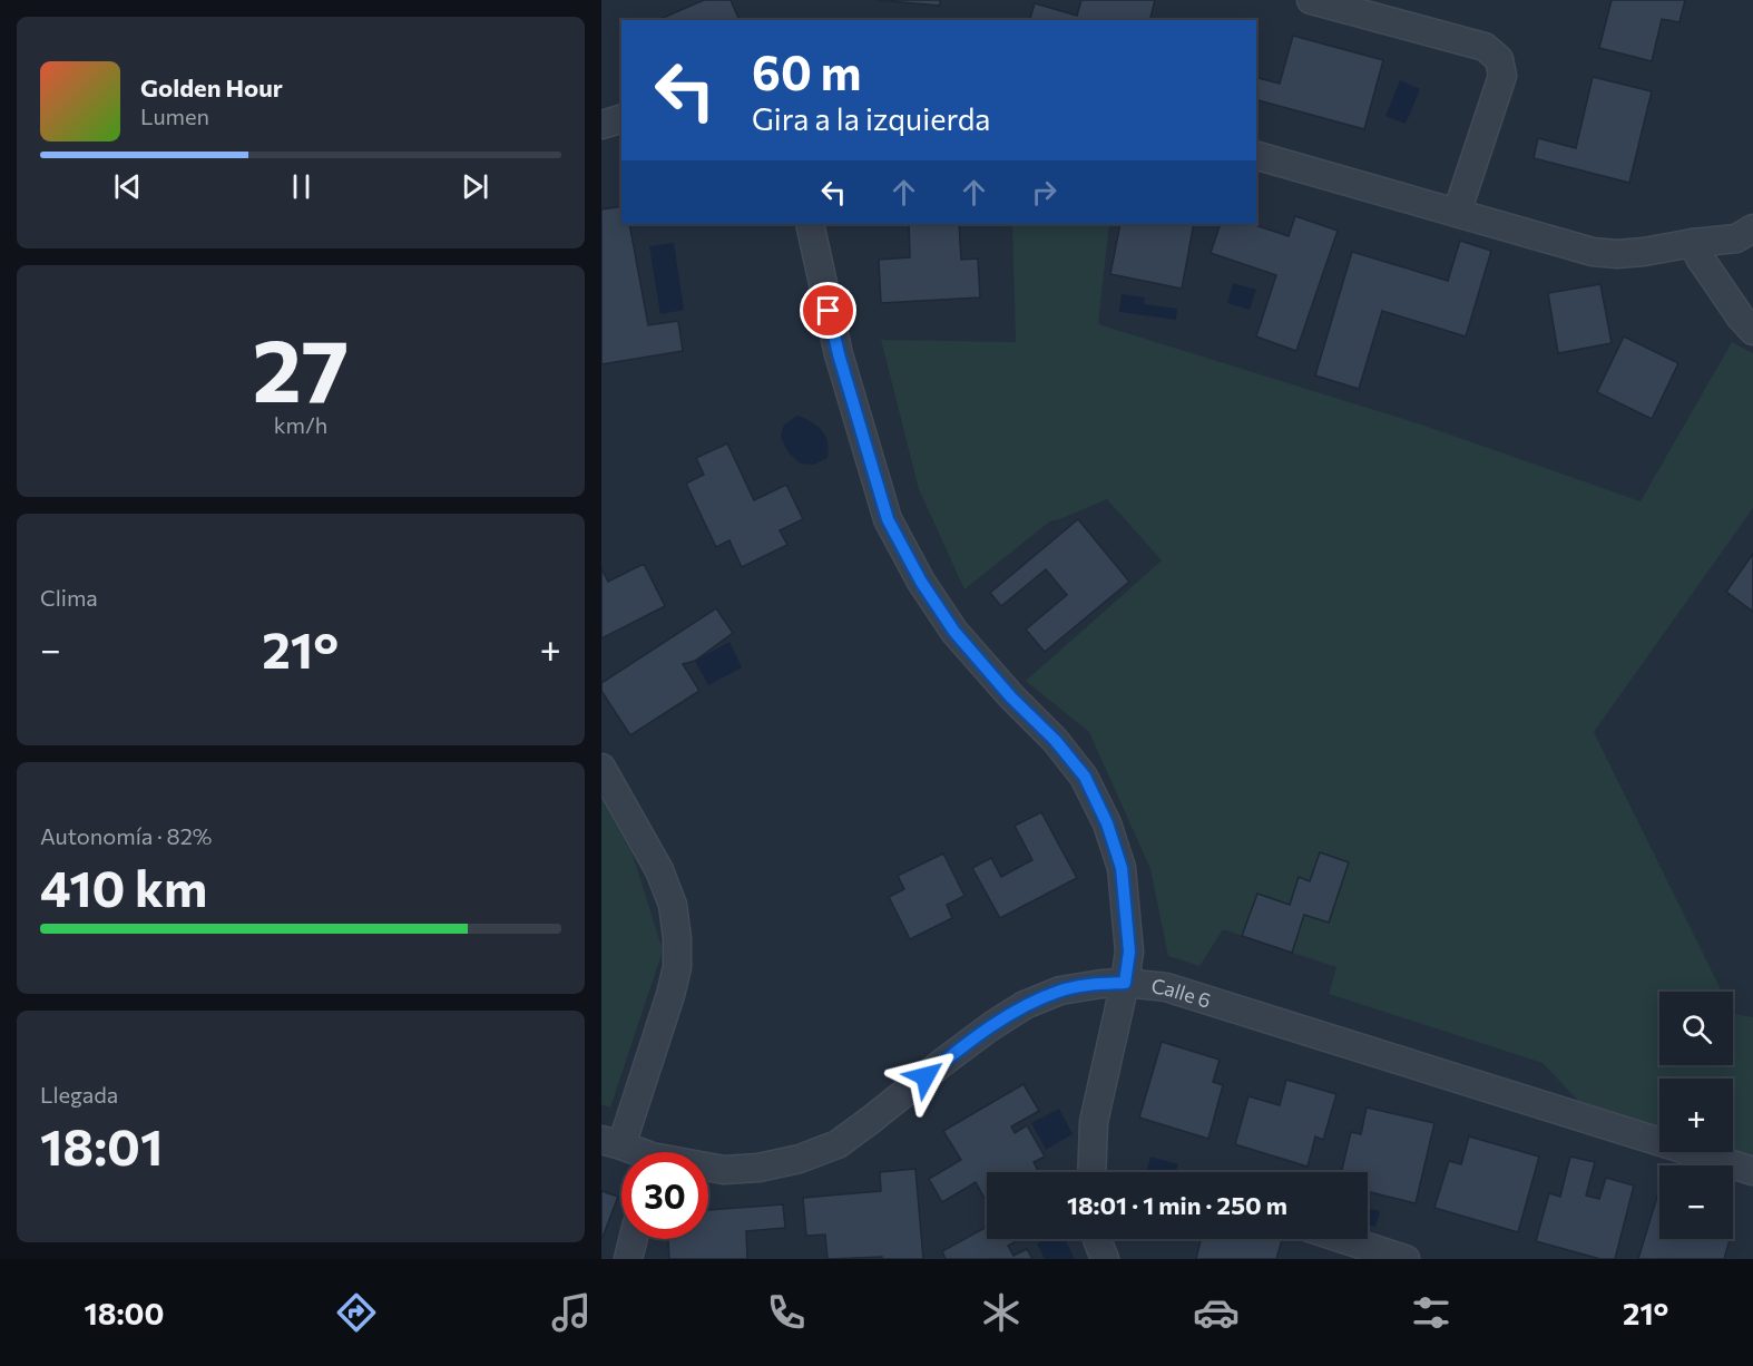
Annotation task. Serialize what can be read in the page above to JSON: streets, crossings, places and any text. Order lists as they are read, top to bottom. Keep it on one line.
{"streets":{"street":["Calle 6"]},"page":{"turn":["60 m","Gira a la izquierda"],"song":["Golden Hour","Lumen"],"tile":[["27","km/h"],"Clima",["Autonomía · 82%","410 km"],["Llegada","18:01"]],"heat":["−","21°","+"],"map_buttons":["+","−"],"limit":"30","trip":"18:01 · 1 min · 250 m","tabs":["18:00","21°"]}}
